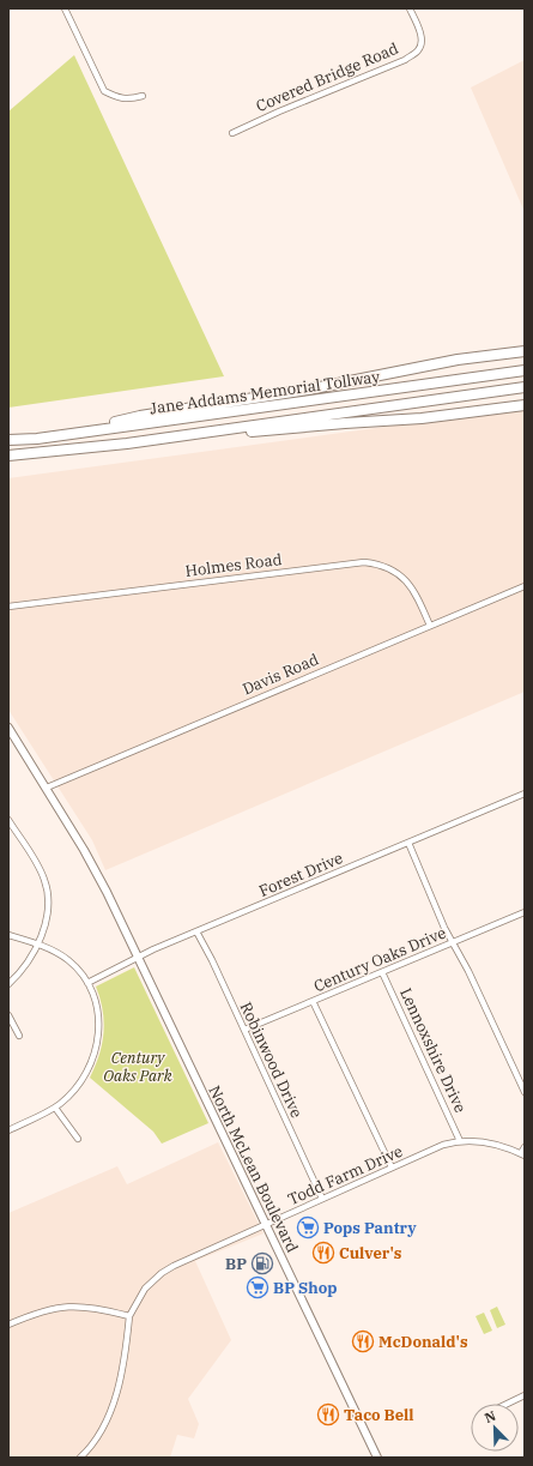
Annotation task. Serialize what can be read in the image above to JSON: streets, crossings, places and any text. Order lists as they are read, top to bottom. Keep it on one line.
{"streets":{"highway":["Jane Addams Memorial Tollway"],"main road":["North McLean Boulevard"],"street":["Covered Bridge Road","Holmes Road","Davis Road","Forest Drive","Century Oaks Drive","Lennoxshire Drive","Robinwood Drive","Todd Farm Drive"]},"crossings":[["Holmes Road","Davis Road"],["Davis Road","North McLean Boulevard"],["Forest Drive","Robinwood Drive"],["Forest Drive","North McLean Boulevard"],["Century Oaks Drive","Lennoxshire Drive"],["Century Oaks Drive","Robinwood Drive"],["Lennoxshire Drive","Todd Farm Drive"],["Robinwood Drive","Todd Farm Drive"],["North McLean Boulevard","Todd Farm Drive"]],"parks":["Century Oaks Park"],"places":{"supermarket":["Pops Pantry","BP Shop"],"restaurant":["Culver's","McDonald's","Taco Bell"],"fuel station":["BP"]},"north":"top left"}
